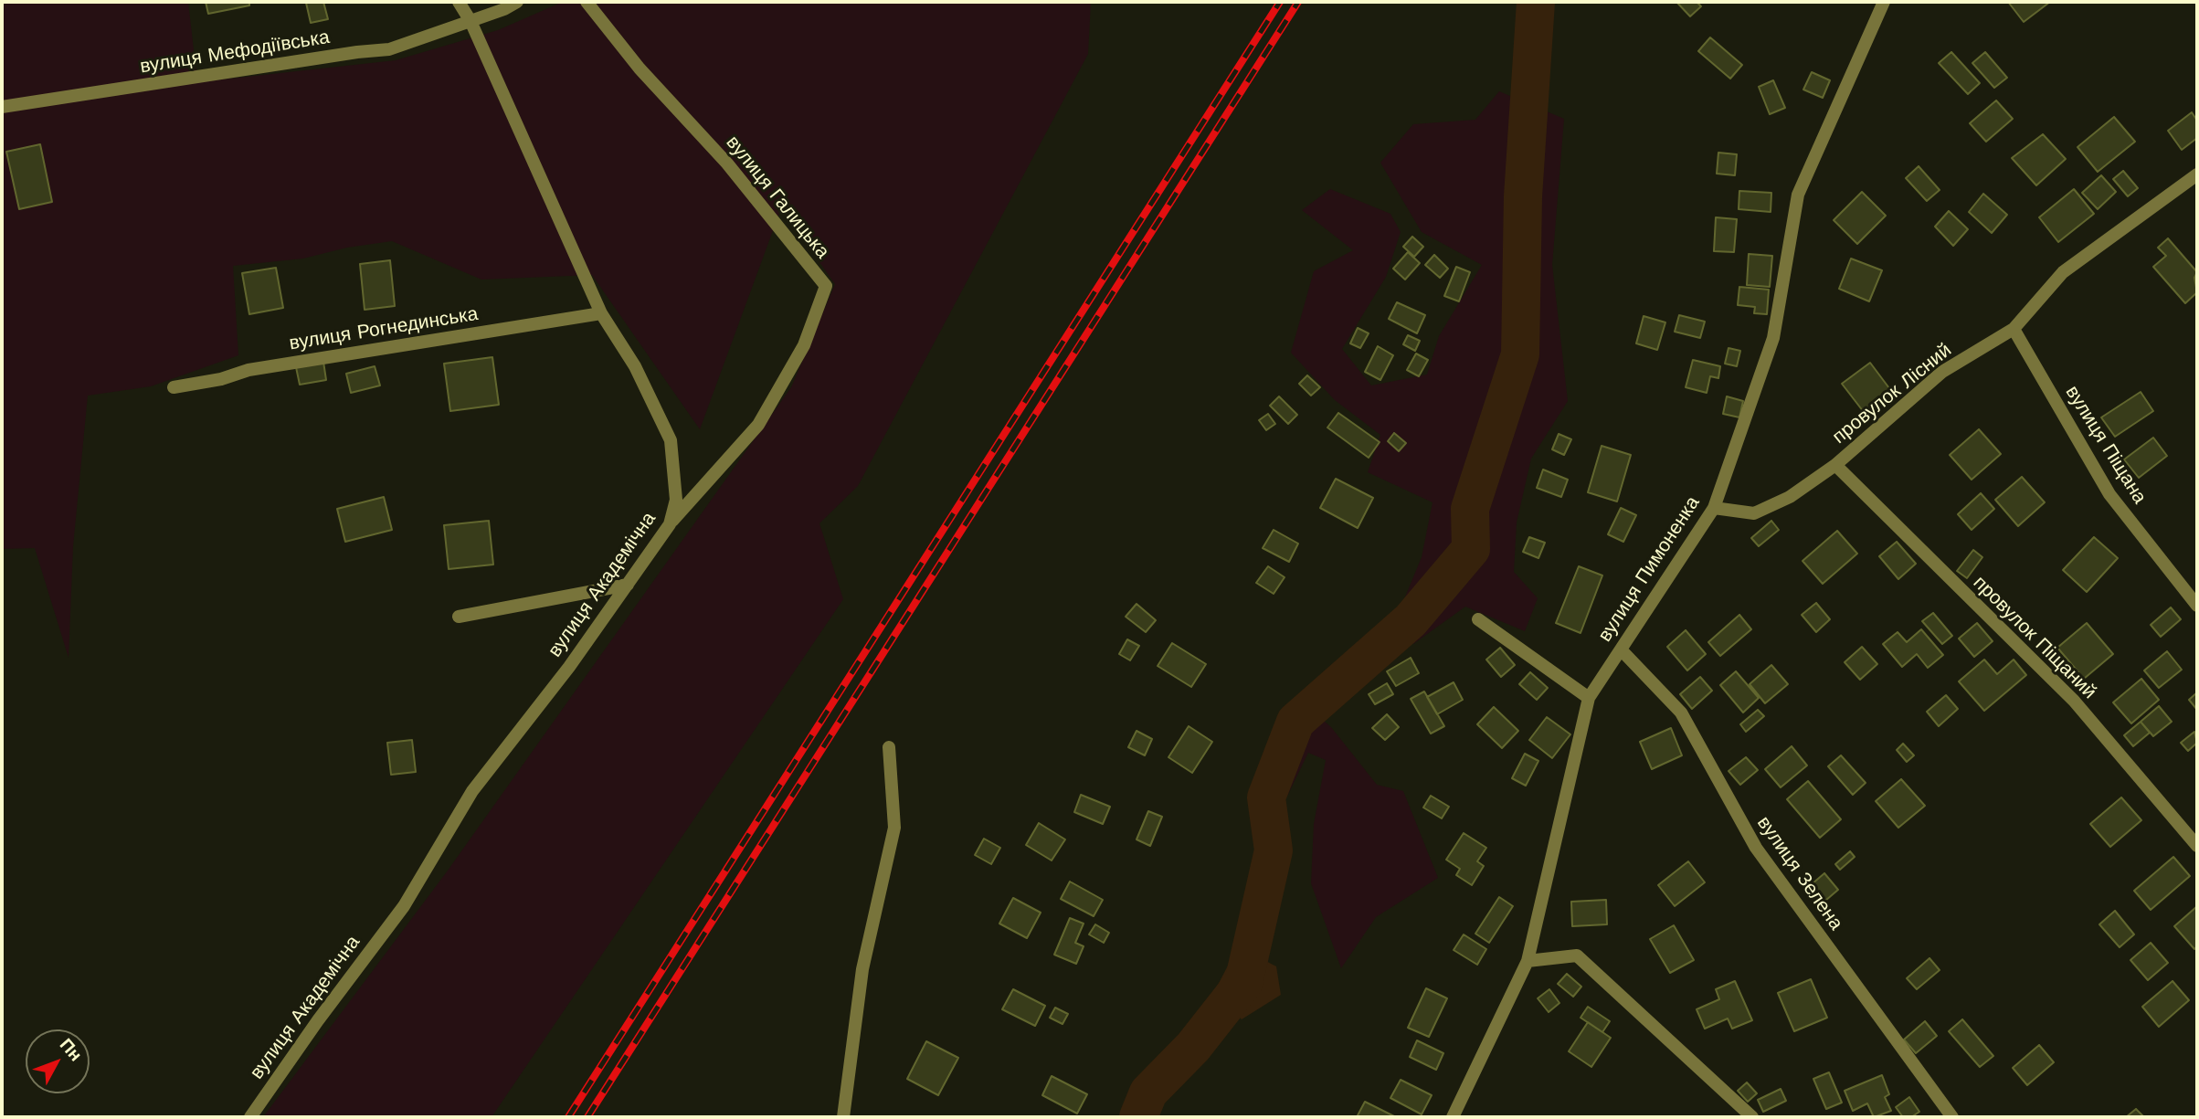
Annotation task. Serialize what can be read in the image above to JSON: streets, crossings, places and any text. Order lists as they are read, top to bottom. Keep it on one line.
{"streets":{"street":["вулиця Мефодіївська","вулиця Галицька","вулиця Рогнединська","провулок Лісний","вулиця Піщана","вулиця Пимоненка","вулиця Академічна","провулок Піщаний","вулиця Зелена"]},"crossings":[["вулиця Мефодіївська","вулиця Академічна"],["вулиця Галицька","вулиця Академічна"],["вулиця Рогнединська","вулиця Академічна"],["провулок Лісний","вулиця Піщана"],["провулок Лісний","вулиця Пимоненка"],["провулок Лісний","провулок Піщаний"],["вулиця Пимоненка","вулиця Зелена"]],"north":"top right"}
